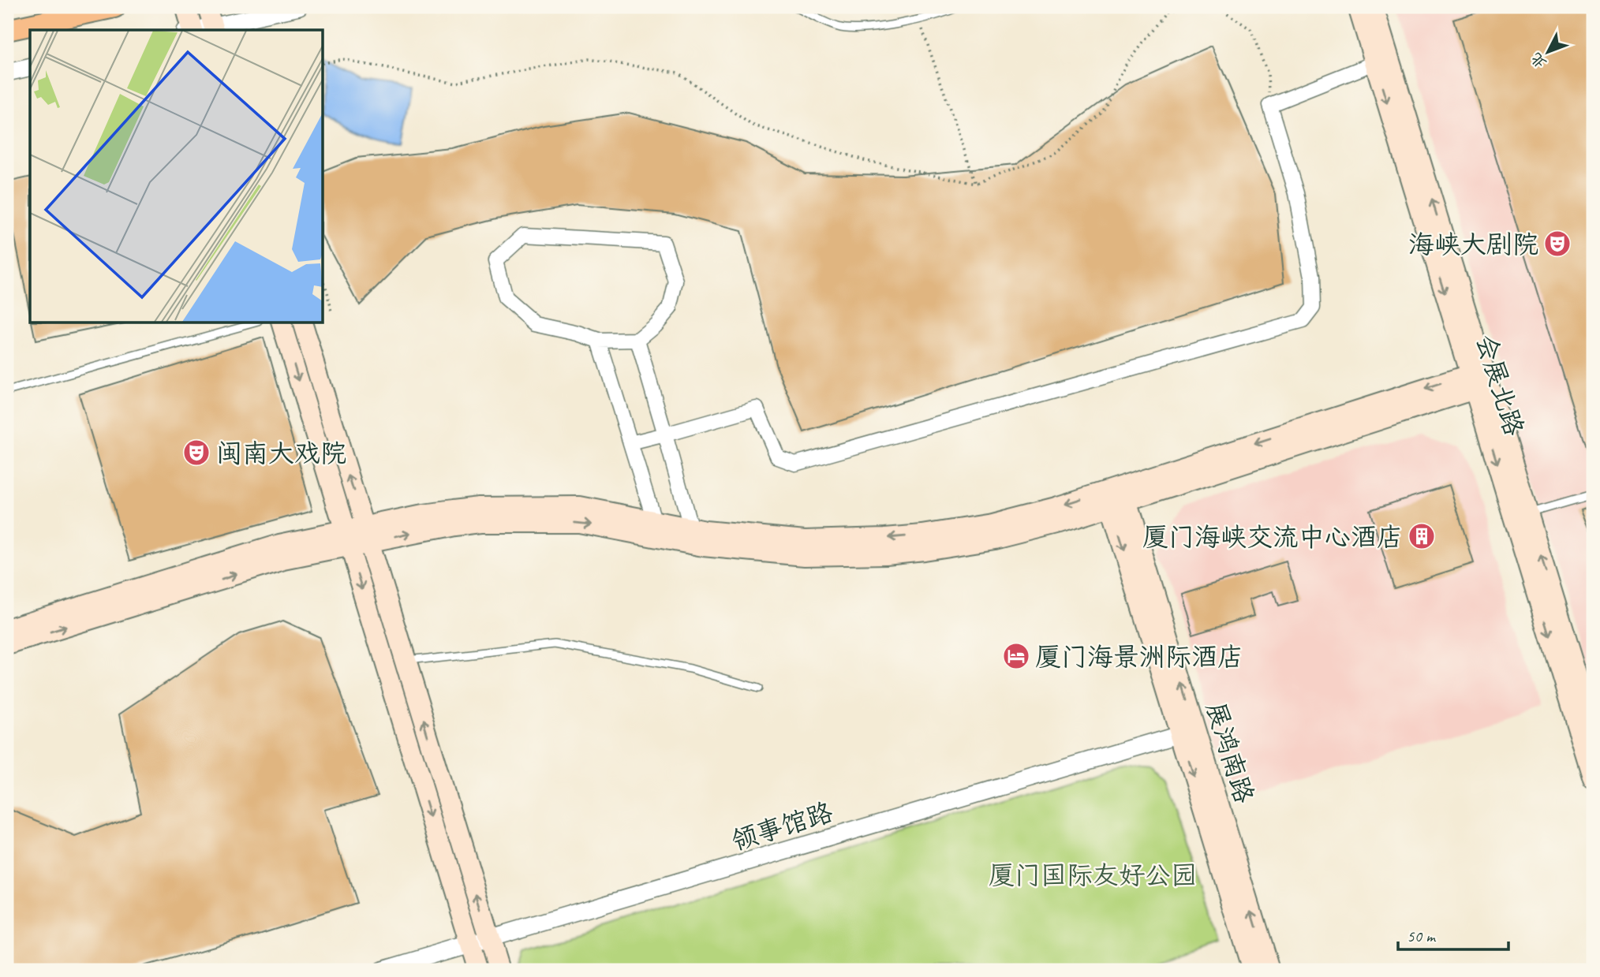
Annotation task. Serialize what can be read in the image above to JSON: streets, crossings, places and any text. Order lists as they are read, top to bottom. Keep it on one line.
{"streets":{"main road":["会展北路","展鸿南路"],"street":["领事馆路"]},"crossings":[["展鸿南路","领事馆路"]],"parks":["厦门国际友好公园"],"places":{"theatre":["海峡大剧院","闽南大戏院"],"building":["厦门海峡交流中心酒店"],"hotel":["厦门海景洲际酒店"]},"scale_bar":"50 m","north":"bottom left"}
